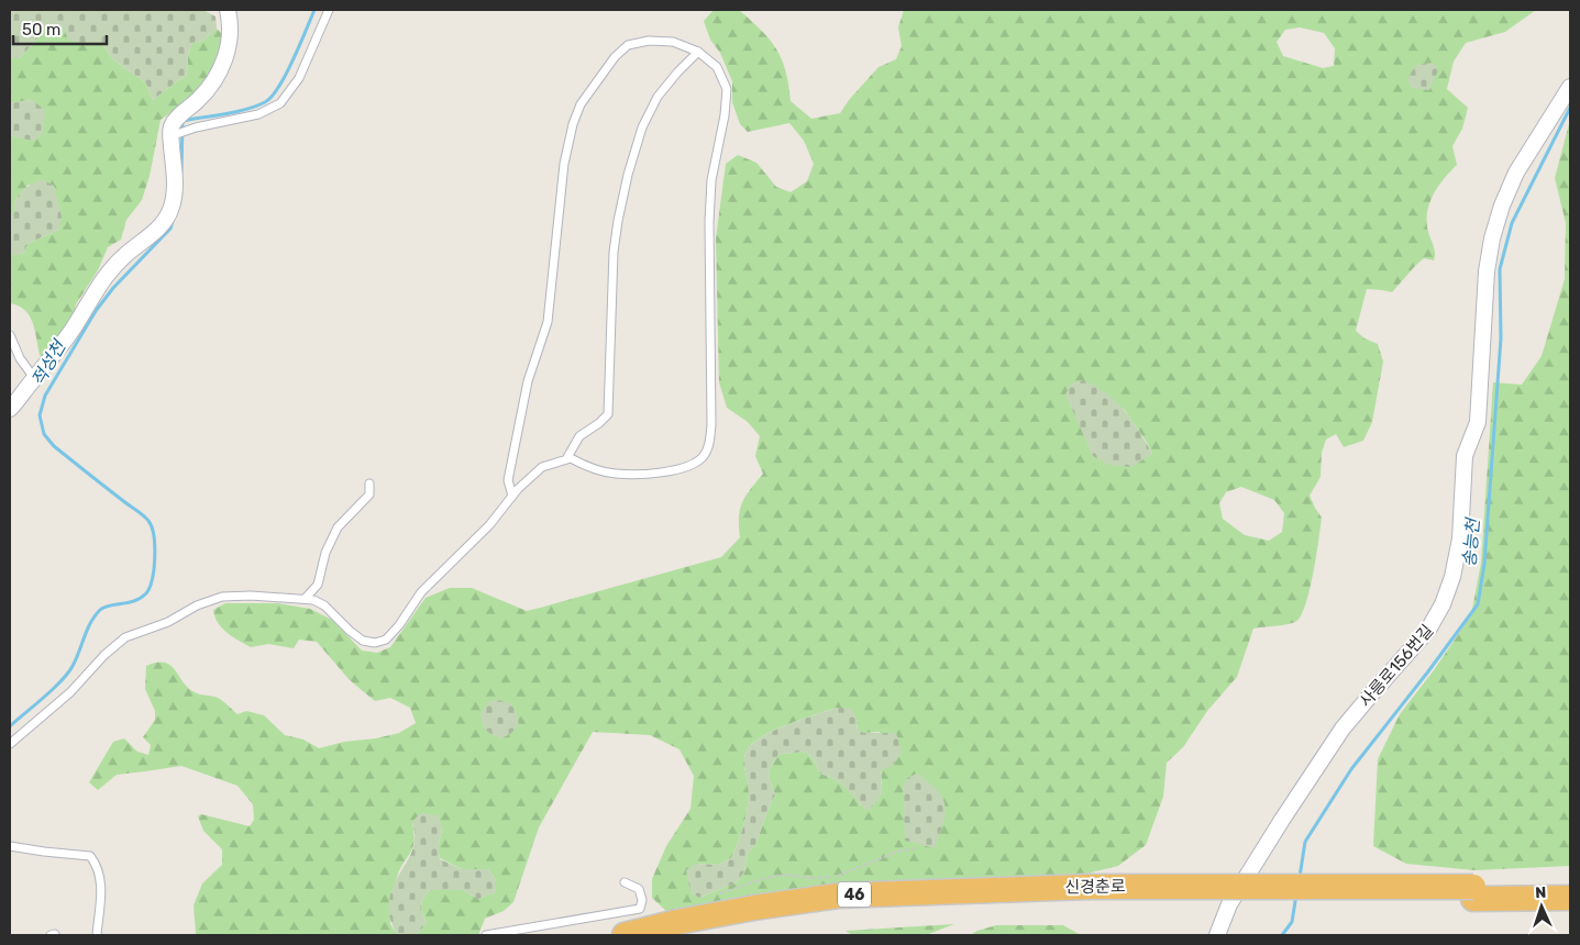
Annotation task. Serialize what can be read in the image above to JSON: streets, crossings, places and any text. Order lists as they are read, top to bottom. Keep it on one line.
{"streets":{"highway":["신경춘로","46"],"street":["사릉로156번길"]},"water":["적성천","송능천"],"scale_bar":"50 m","north":"top"}
